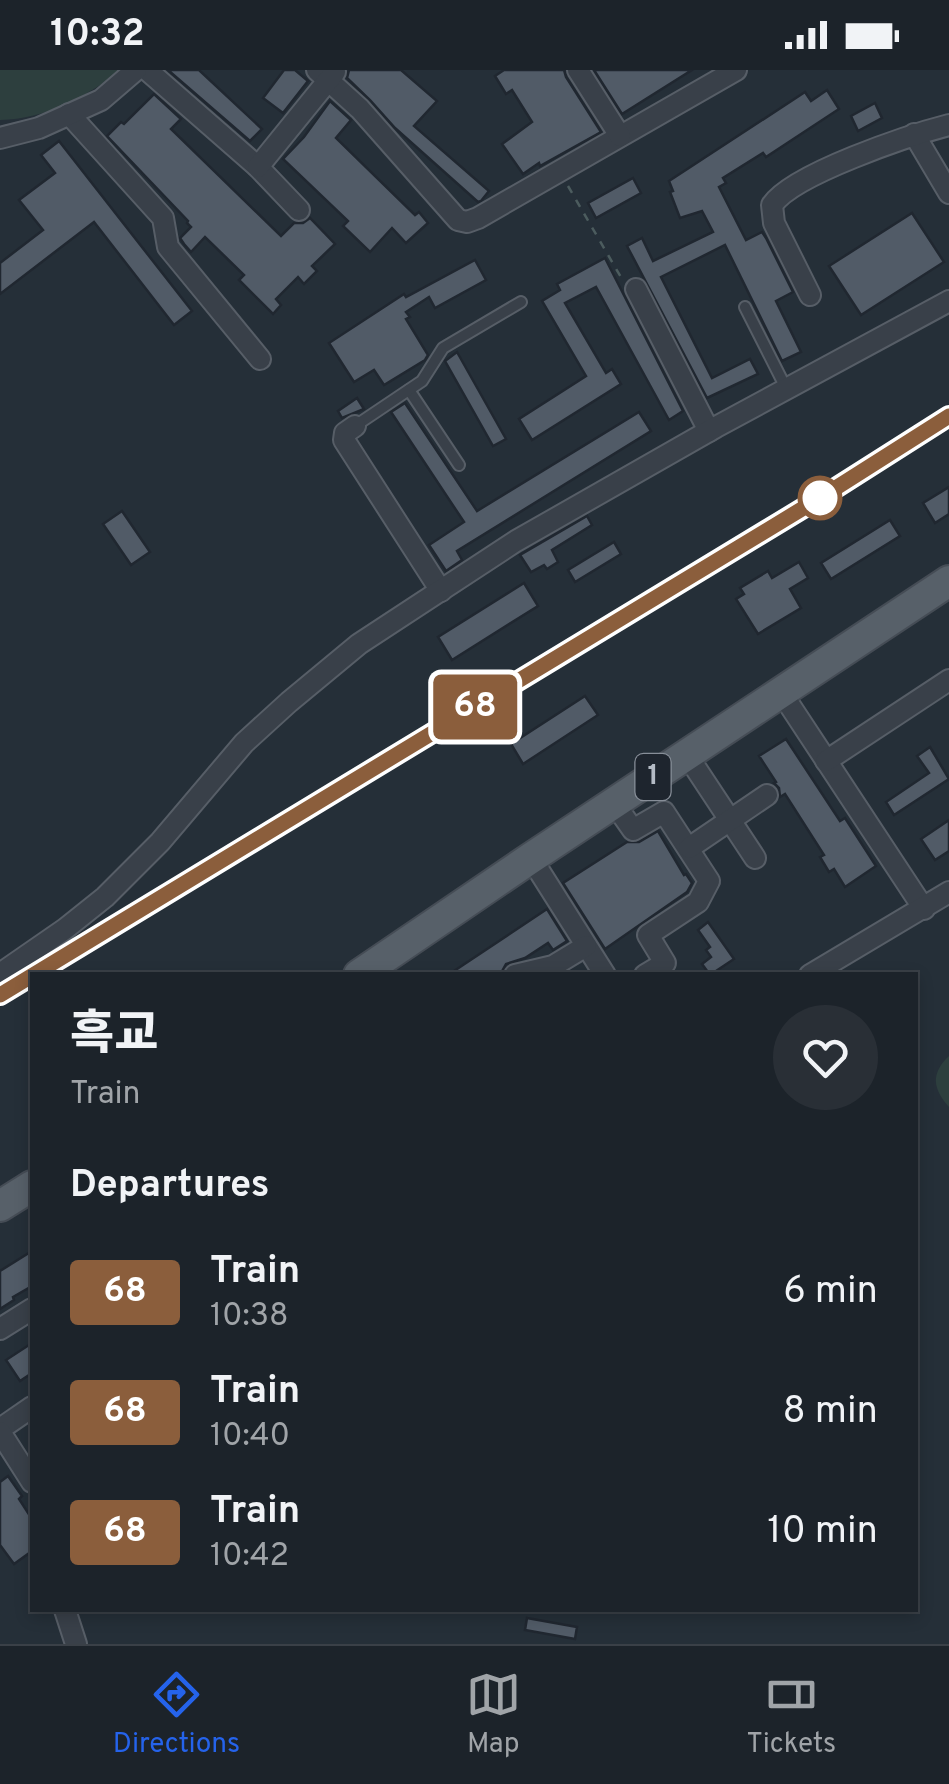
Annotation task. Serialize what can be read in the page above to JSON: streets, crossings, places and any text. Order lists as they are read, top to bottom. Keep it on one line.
{"streets":{"main road":["1"]},"page":{"status":"10:32","on_map":"68","heading":[["흑교","Train"],"Departures"],"list":[{"mark":"68","name":"Train","note":"10:38","value":"6 min"},{"mark":"68","name":"Train","note":"10:40","value":"8 min"},{"mark":"68","name":"Train","note":"10:42","value":"10 min"}],"tabs":["Directions","Map","Tickets"]}}
